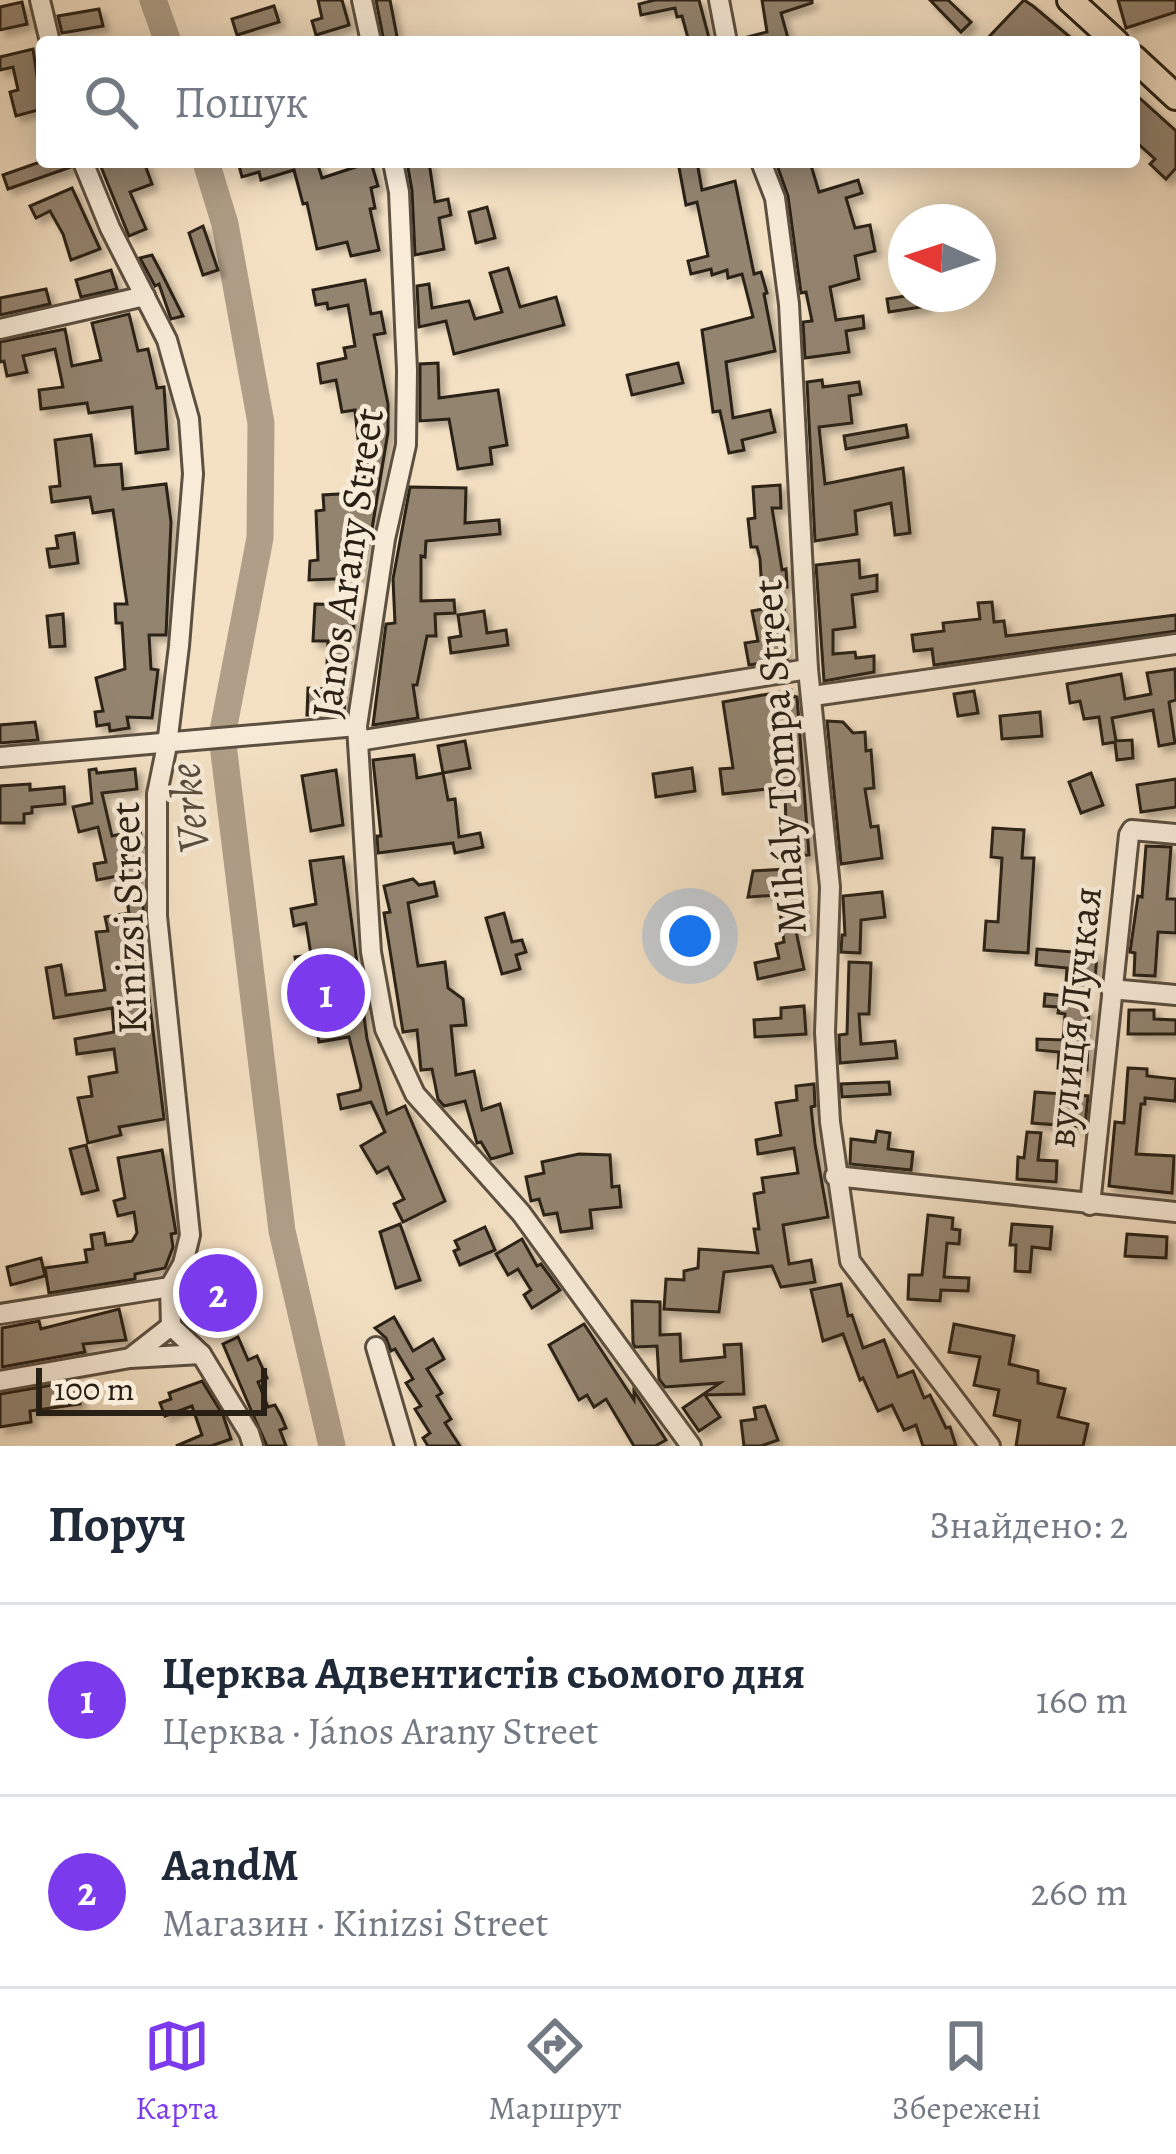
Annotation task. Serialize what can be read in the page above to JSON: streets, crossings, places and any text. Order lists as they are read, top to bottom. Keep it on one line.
{"streets":{"street":["János Arany Street","Mihály Tompa Street","Kinizsi Street","вулиця Лучкая"]},"water":["Verke"],"scale_bar":"100 m","north":"left","page":{"search":"Пошук","pins":["1","2"],"scale":"100 m","heading":["Поруч","Знайдено: 2"],"list":[{"mark":"1","name":"Церква Адвентистів сьомого дня","note":"Церква · János Arany Street","value":"160 m"},{"mark":"2","name":"AandM","note":"Магазин · Kinizsi Street","value":"260 m"}],"nav":["Карта","Маршрут","Збережені"]}}
